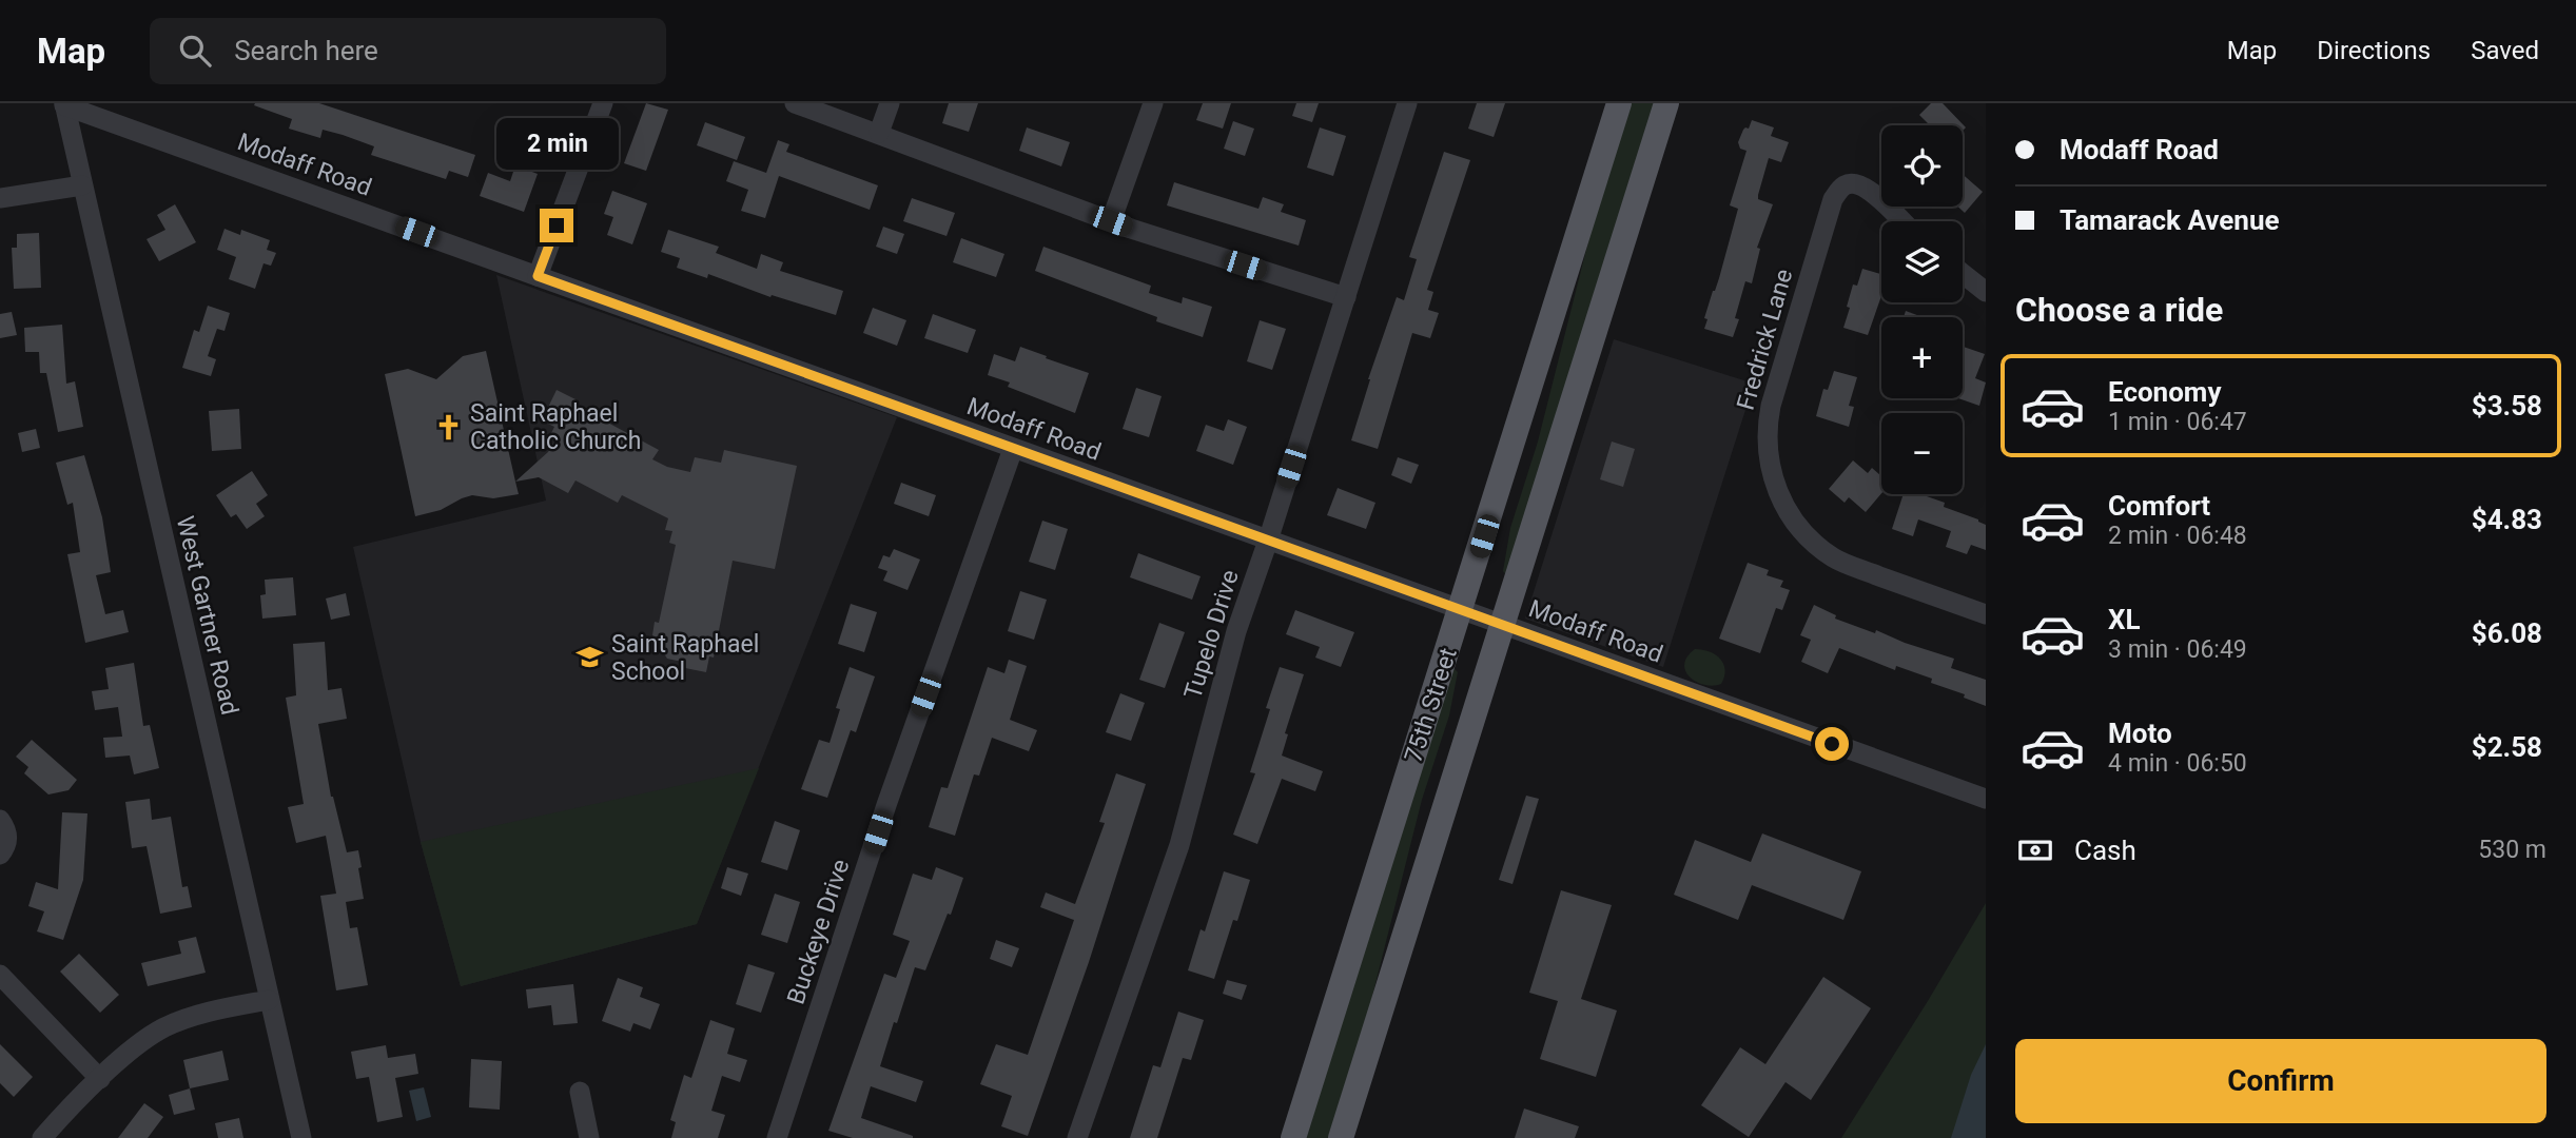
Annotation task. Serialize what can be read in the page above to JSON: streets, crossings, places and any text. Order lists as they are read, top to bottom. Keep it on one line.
{"streets":{"main road":["75th Street"],"street":["Modaff Road","Fredrick Lane","West Gartner Road","Tupelo Drive","Buckeye Drive"]},"crossings":[["Modaff Road","West Gartner Road"],["Modaff Road","Tupelo Drive"],["Modaff Road","75th Street"],["Modaff Road","Buckeye Drive"]],"places":{"church":["Saint Raphael Catholic Church"],"school or university":["Saint Raphael School"]},"page":{"header":"Map","search":"Search here","nav":["Map","Directions","Saved"],"banner":["Modaff Road","Tamarack Avenue"],"bubble":"2 min","map_buttons":["+","−"],"heading":"Choose a ride","list":[{"name":"Economy","note":"1 min · 06:47","value":"$3.58"},{"name":"Comfort","note":"2 min · 06:48","value":"$4.83"},{"name":"XL","note":"3 min · 06:49","value":"$6.08"},{"name":"Moto","note":"4 min · 06:50","value":"$2.58"}],"pay":["Cash","530 m"],"buttons":"Confirm"}}
